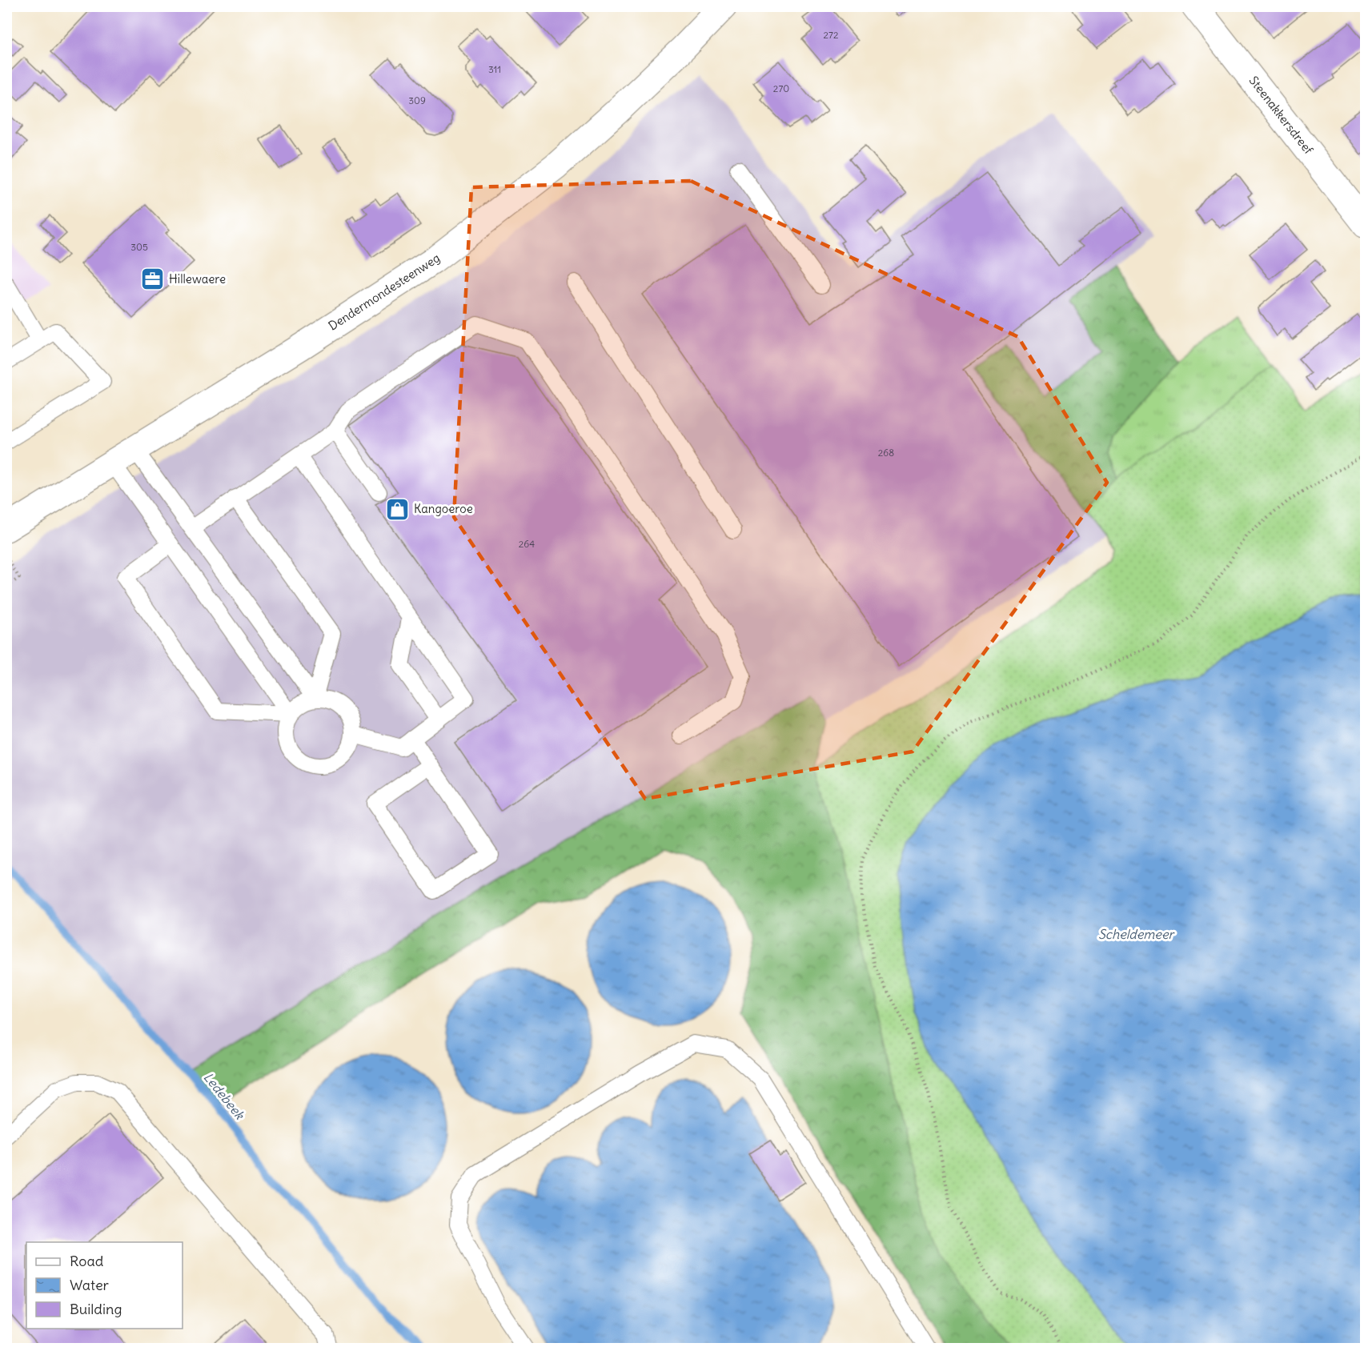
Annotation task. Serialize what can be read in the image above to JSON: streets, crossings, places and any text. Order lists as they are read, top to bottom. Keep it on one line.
{"streets":{"main road":["Steenakkersdreef","Dendermondesteenweg"]},"water":["Scheldemeer","Ledebeek"],"places":{"office":["Hillewaere"],"shop":["Kangoeroe"]},"house_numbers":["272","311","270","309","305","268","264"],"legend":["Road","Water","Building"]}
